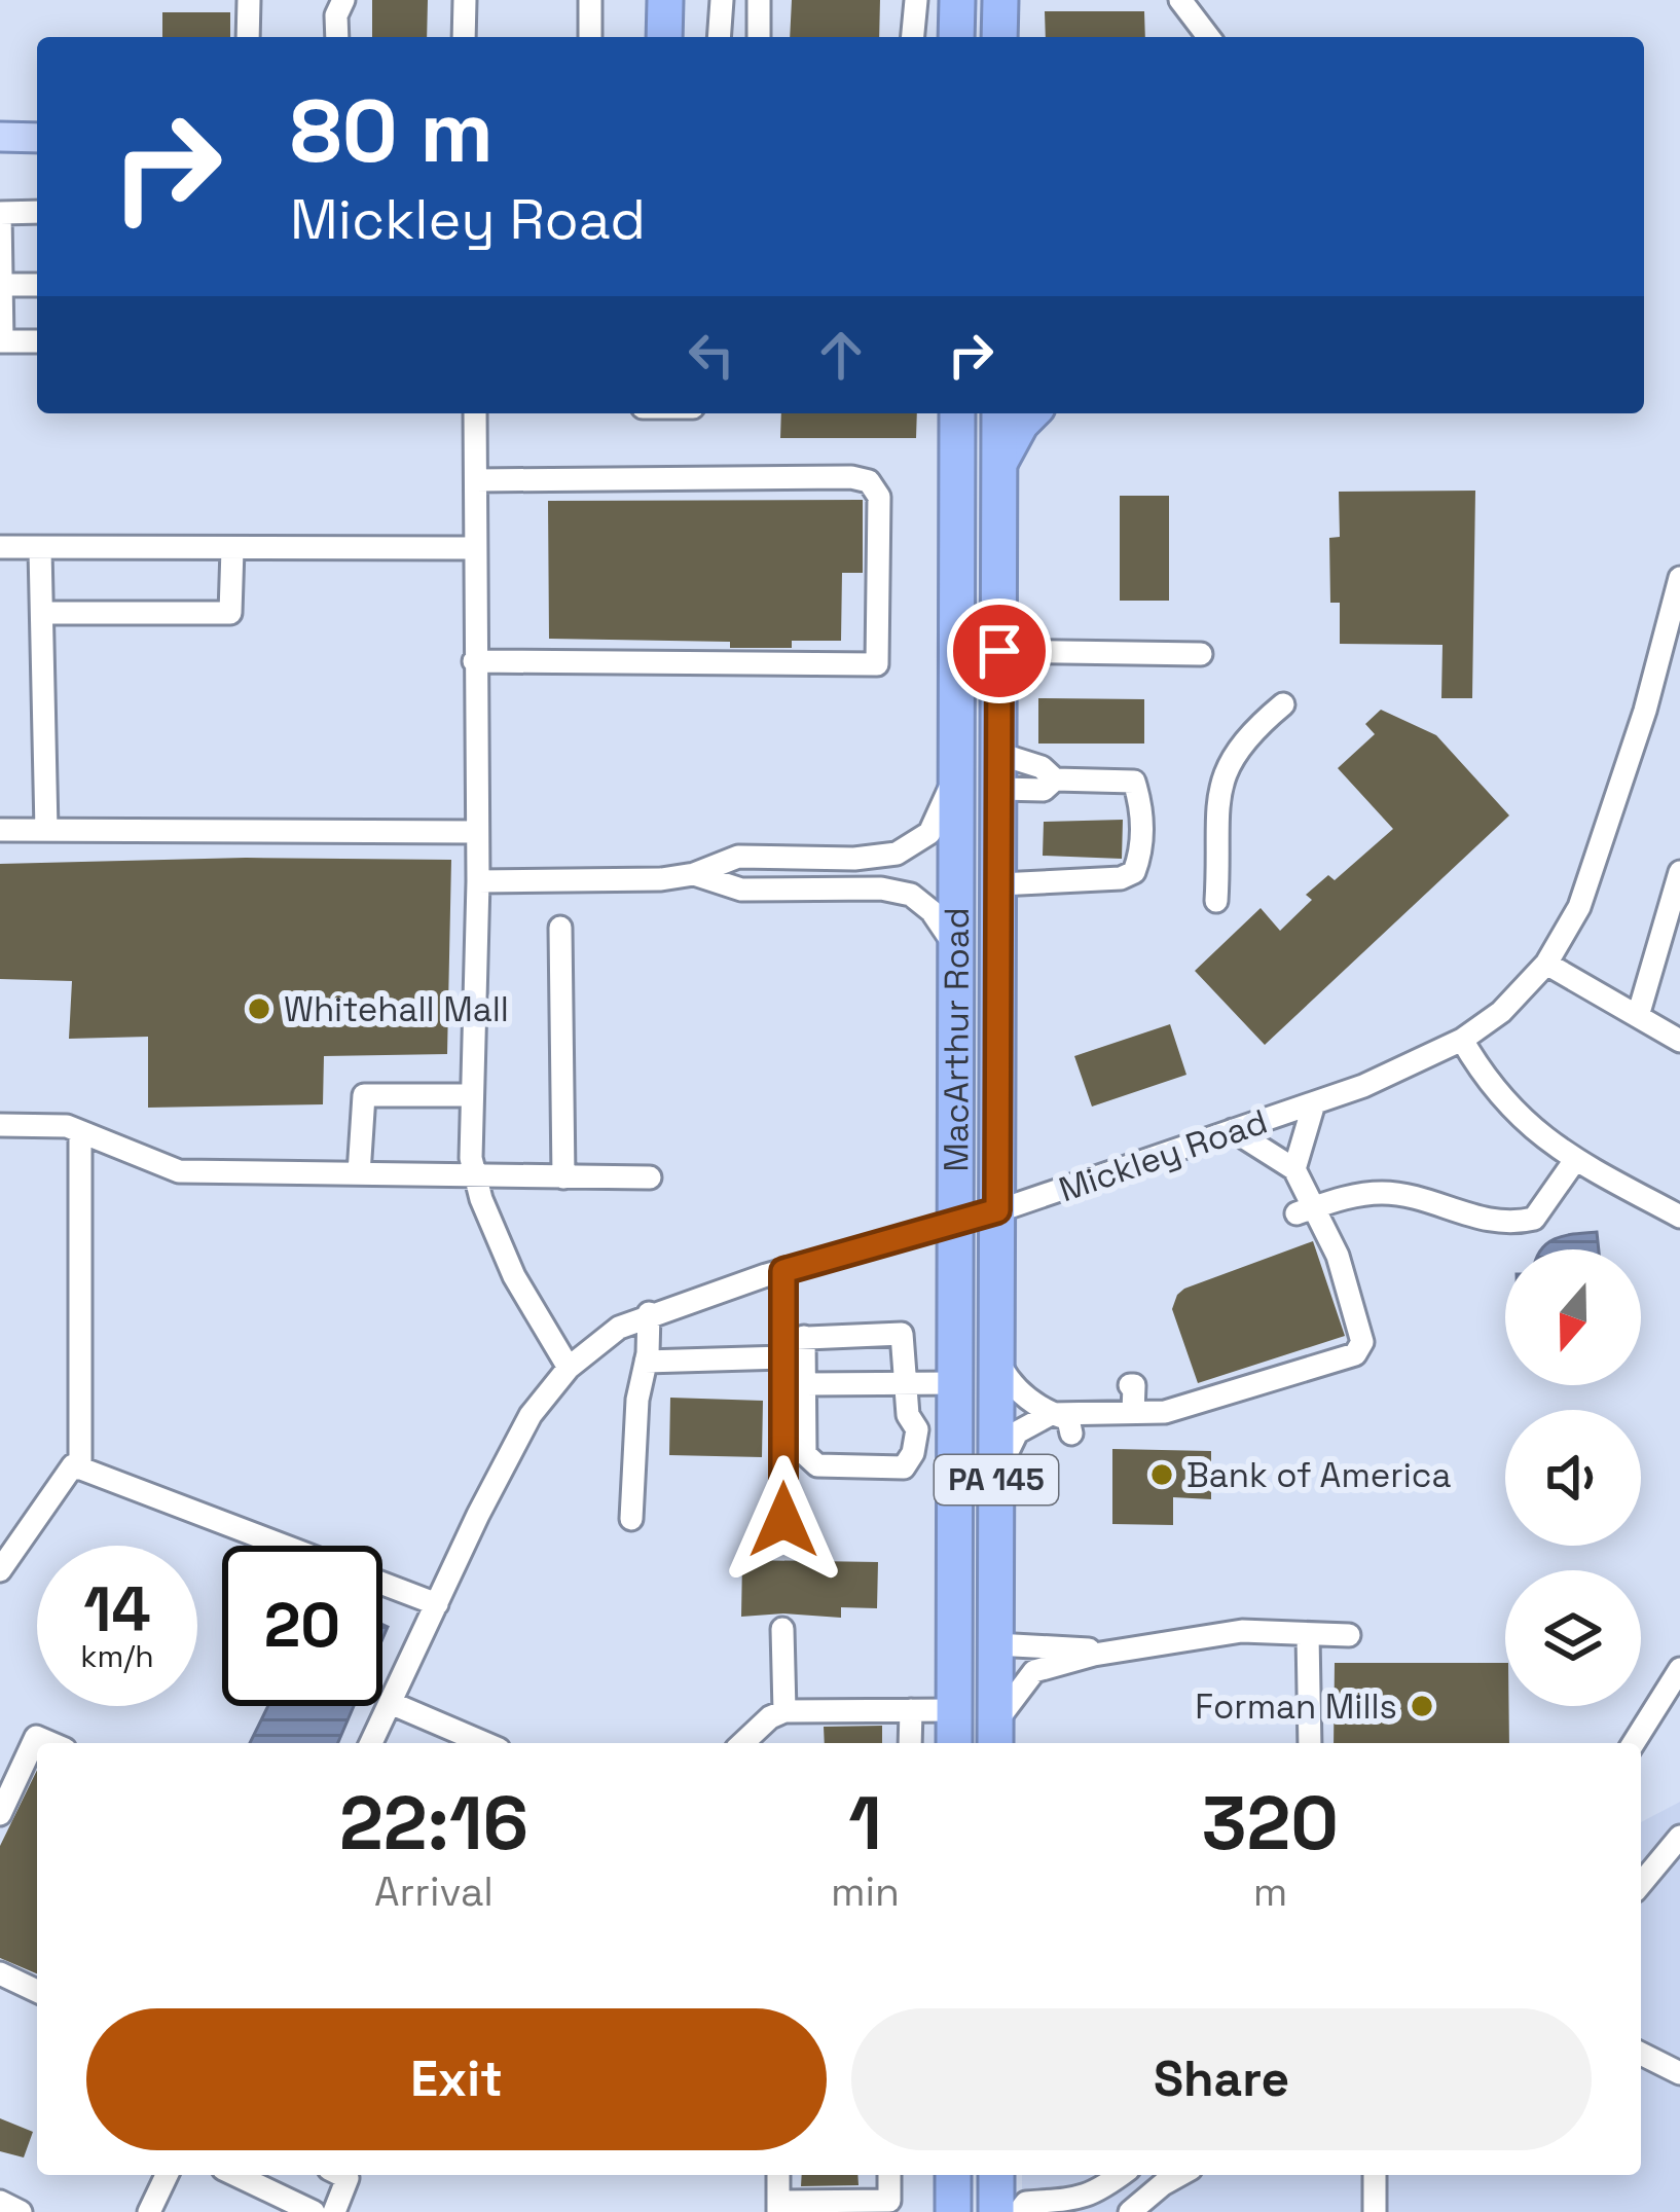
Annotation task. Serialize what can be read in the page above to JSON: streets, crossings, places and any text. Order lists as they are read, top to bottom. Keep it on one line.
{"streets":{"highway":["MacArthur Road","PA 145"],"street":["Mickley Road"]},"crossings":[["MacArthur Road","Mickley Road"]],"places":["Whitehall Mall","Bank of America","Forman Mills"],"north":"bottom","page":{"turn":["80 m","Mickley Road"],"speed":"14 km/h","limit":"20","eta":["22:16","Arrival","1","min","320","m"],"buttons":["Exit","Share"]}}
